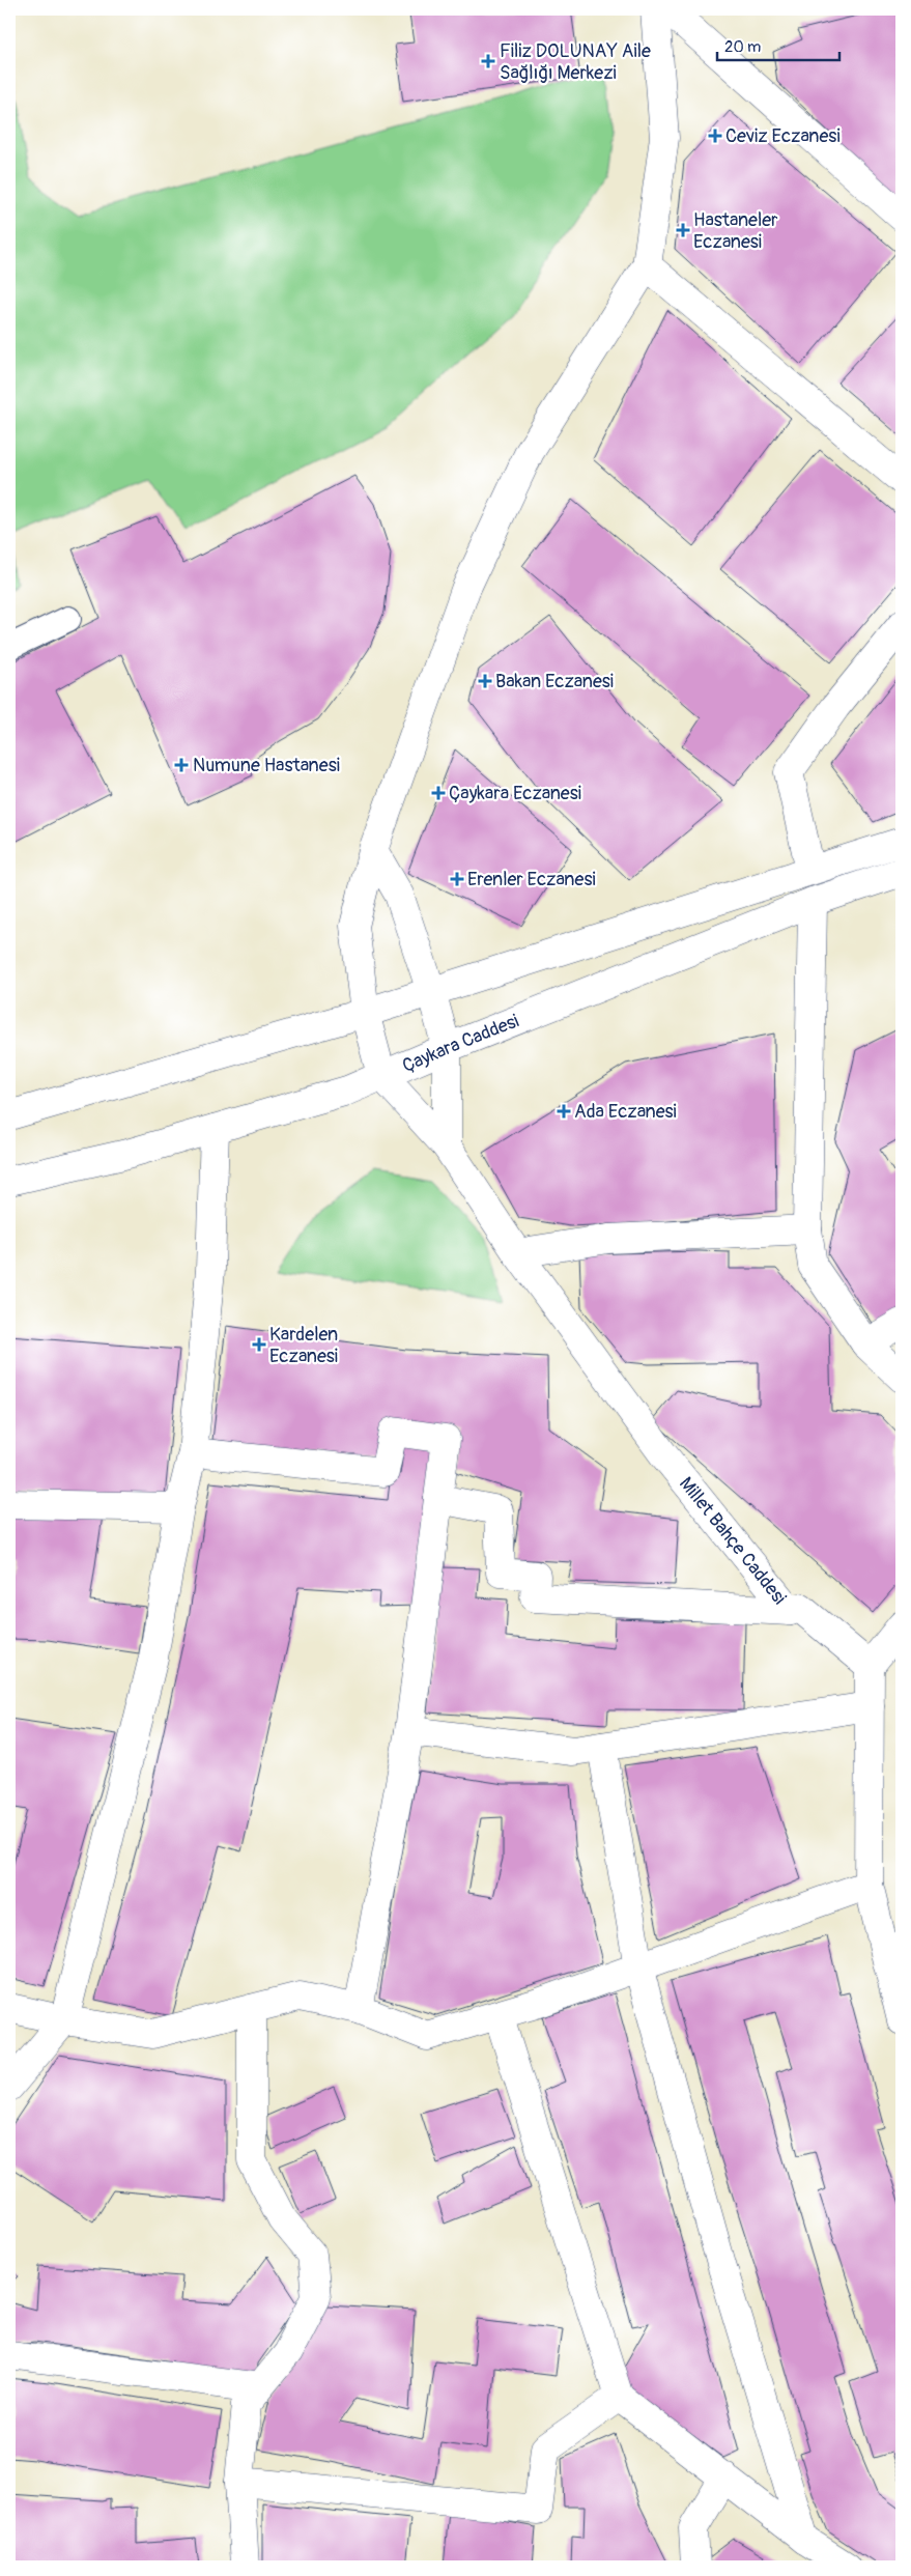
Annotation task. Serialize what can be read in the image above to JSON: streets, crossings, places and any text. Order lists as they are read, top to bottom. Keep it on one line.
{"streets":{"street":["Çaykara Caddesi","Millet Bahçe Caddesi"]},"crossings":[["Çaykara Caddesi","Millet Bahçe Caddesi"]],"places":{"health":["Filiz DOLUNAY Aile Sağlığı Merkezi","Ceviz Eczanesi","Hastaneler Eczanesi","Bakan Eczanesi","Numune Hastanesi","Çaykara Eczanesi","Erenler Eczanesi","Ada Eczanesi","Kardelen Eczanesi"]},"scale_bar":"20 m"}
